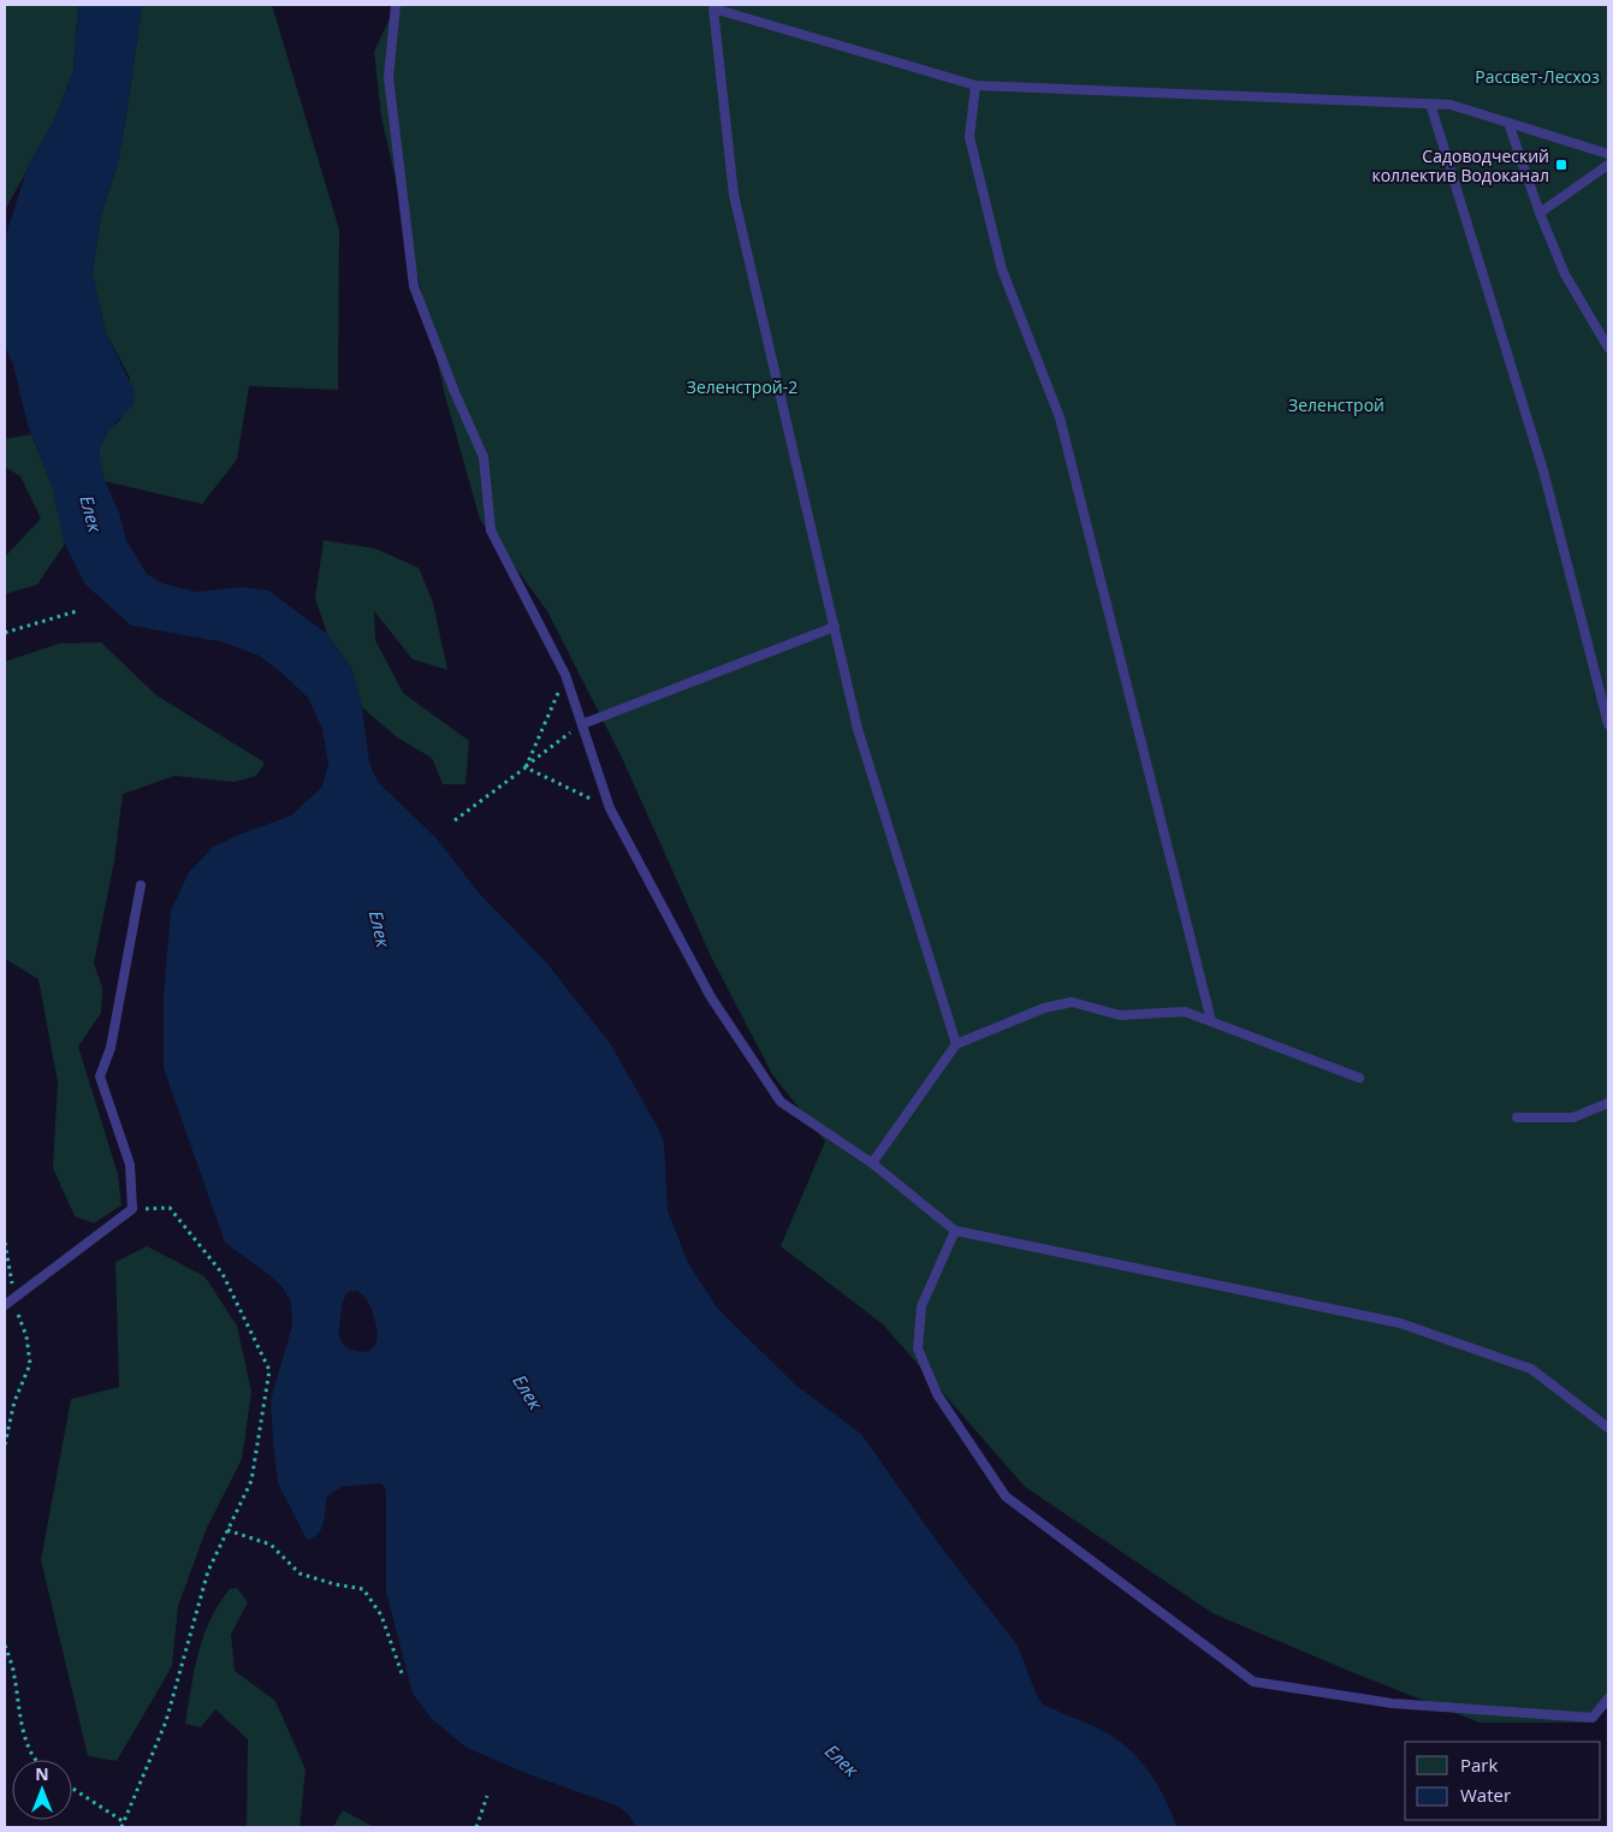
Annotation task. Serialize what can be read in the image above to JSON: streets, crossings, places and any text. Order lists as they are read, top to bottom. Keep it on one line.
{"water":["Елек"],"parks":["Рассвет-Лесхоз","Зеленстрой-2","Зеленстрой"],"places":{"transit":["Садоводческий коллектив Водоканал"]},"legend":["Park","Water"],"north":"top"}
